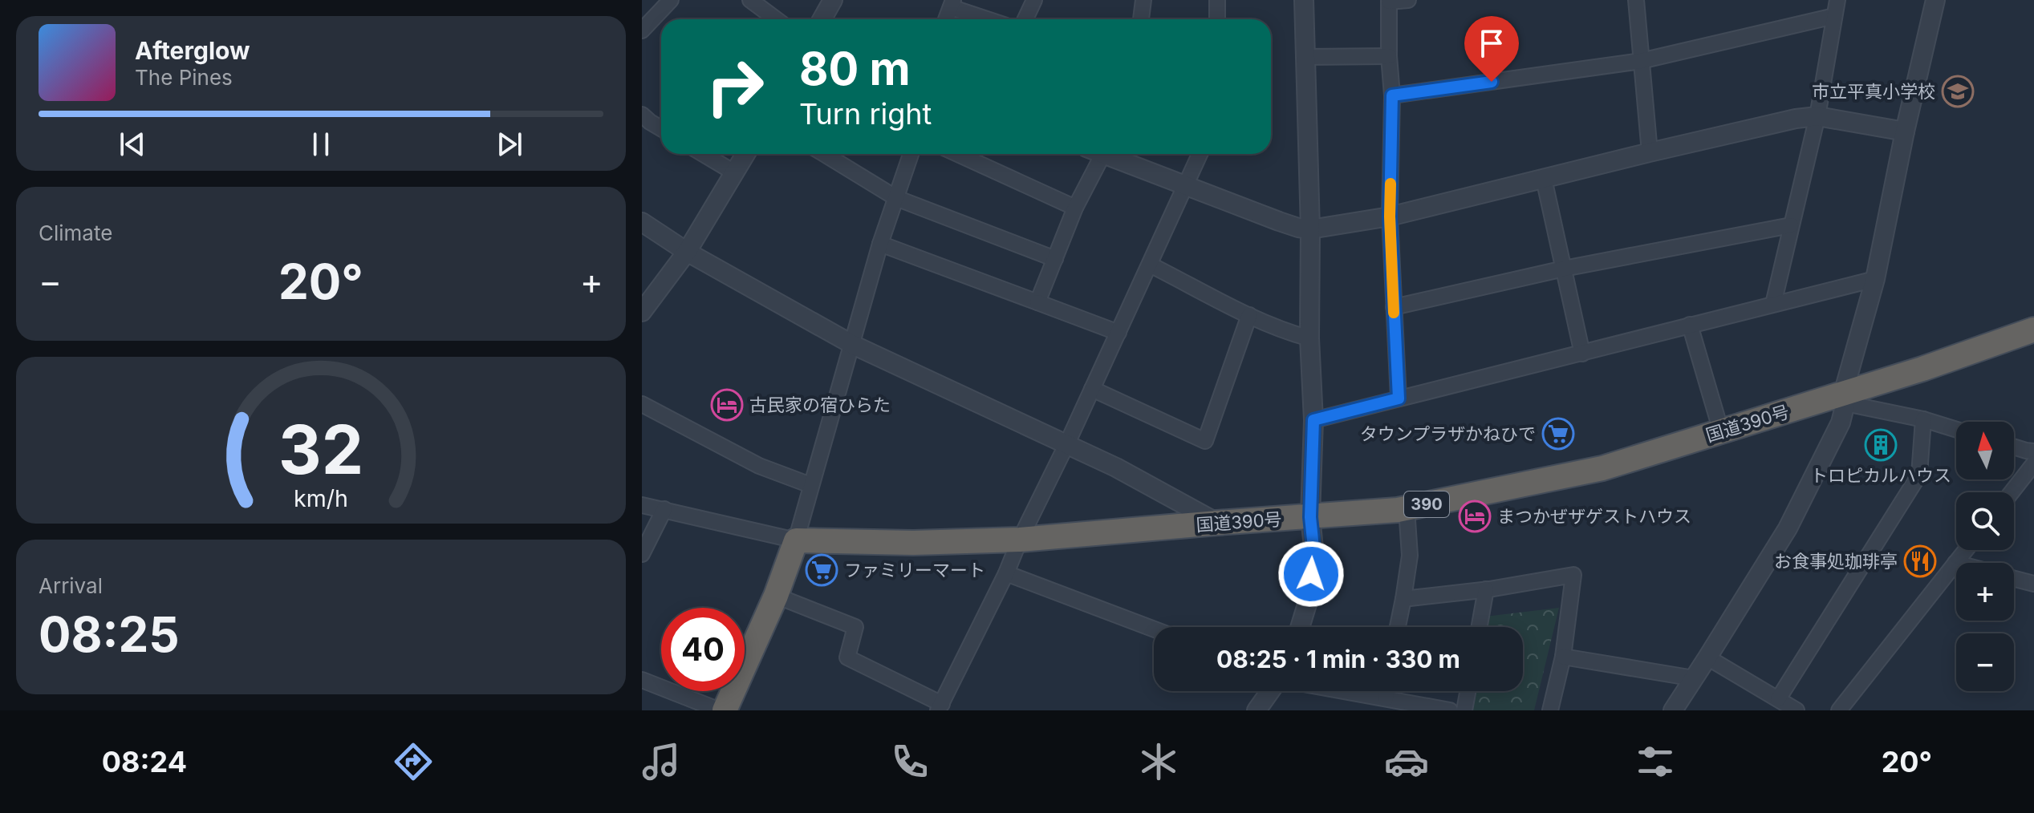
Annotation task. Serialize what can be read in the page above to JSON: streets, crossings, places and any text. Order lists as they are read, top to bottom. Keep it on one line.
{"streets":{"highway":["国道390号","390"]},"places":{"school or university":["市立平真小学校"],"hotel":["古民家の宿ひらた","まつかぜザゲストハウス"],"supermarket":["タウンプラザかねひで","ファミリーマート"],"building":["トロピカルハウス"],"restaurant":["お食事処珈琲亭"]},"north":"top","page":{"turn":["80 m","Turn right"],"song":["Afterglow","The Pines"],"tile":["Climate",["Arrival","08:25"]],"heat":["−","20°","+"],"map_buttons":["+","−"],"limit":"40","trip":"08:25 · 1 min · 330 m","tabs":["08:24","20°"],"gauge":["32","km/h"]}}
